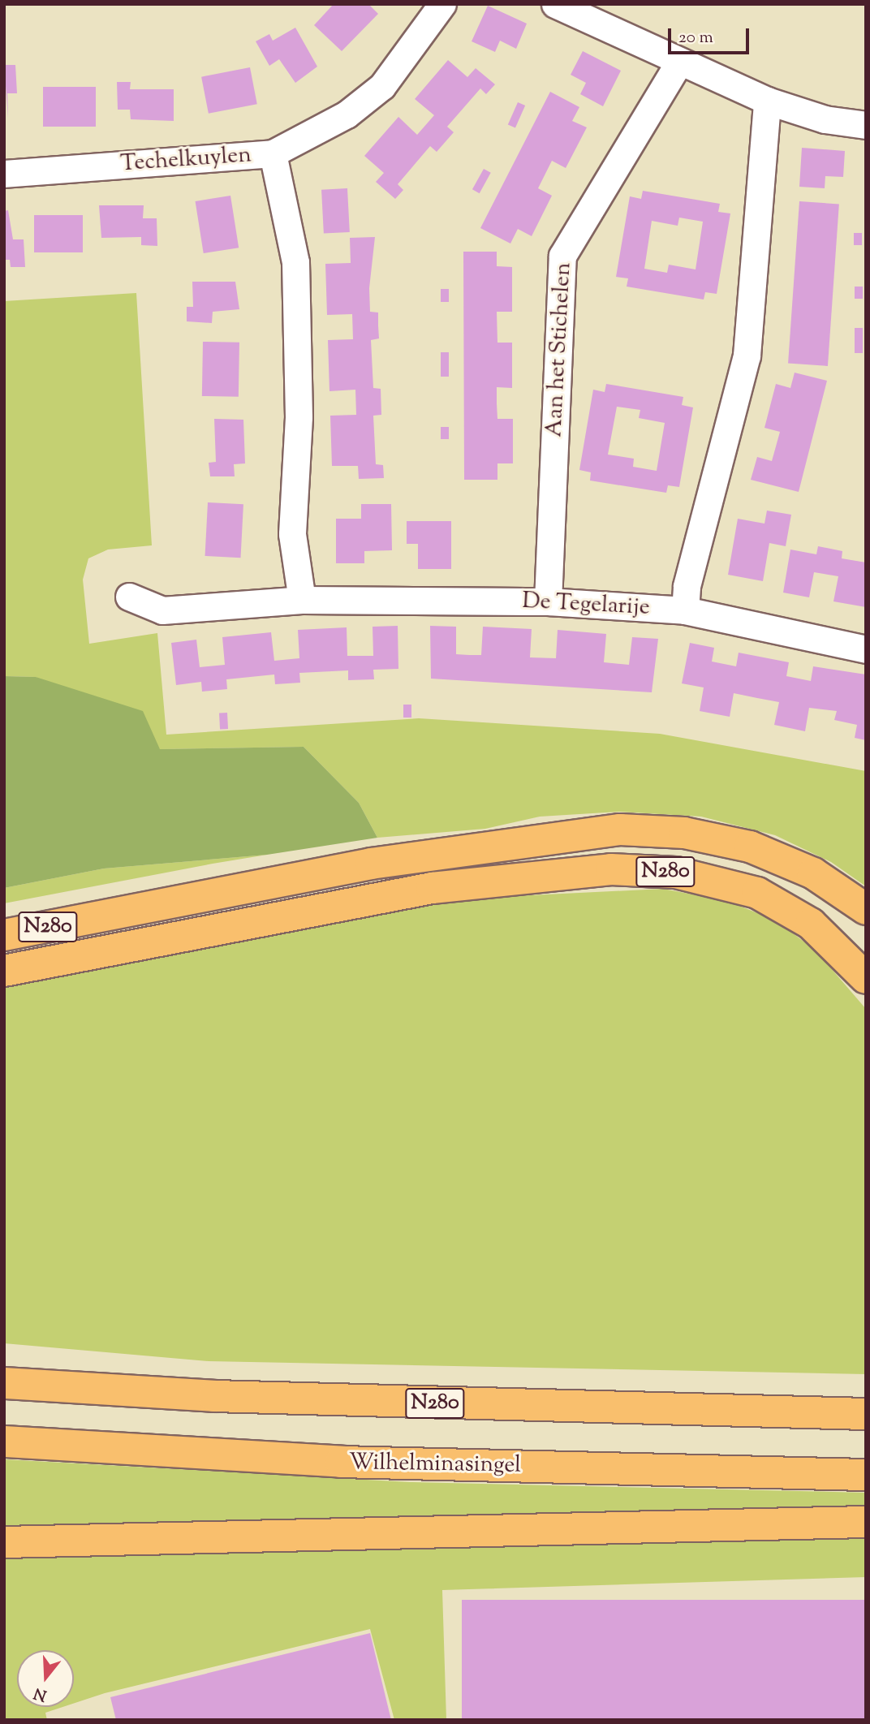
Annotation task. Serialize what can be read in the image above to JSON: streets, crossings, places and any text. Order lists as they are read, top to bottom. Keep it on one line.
{"streets":{"main road":["N280","Wilhelminasingel"],"street":["Techelkuylen","Aan het Stichelen","De Tegelarije"]},"crossings":[["Aan het Stichelen","De Tegelarije"]],"scale_bar":"20 m","north":"bottom"}
